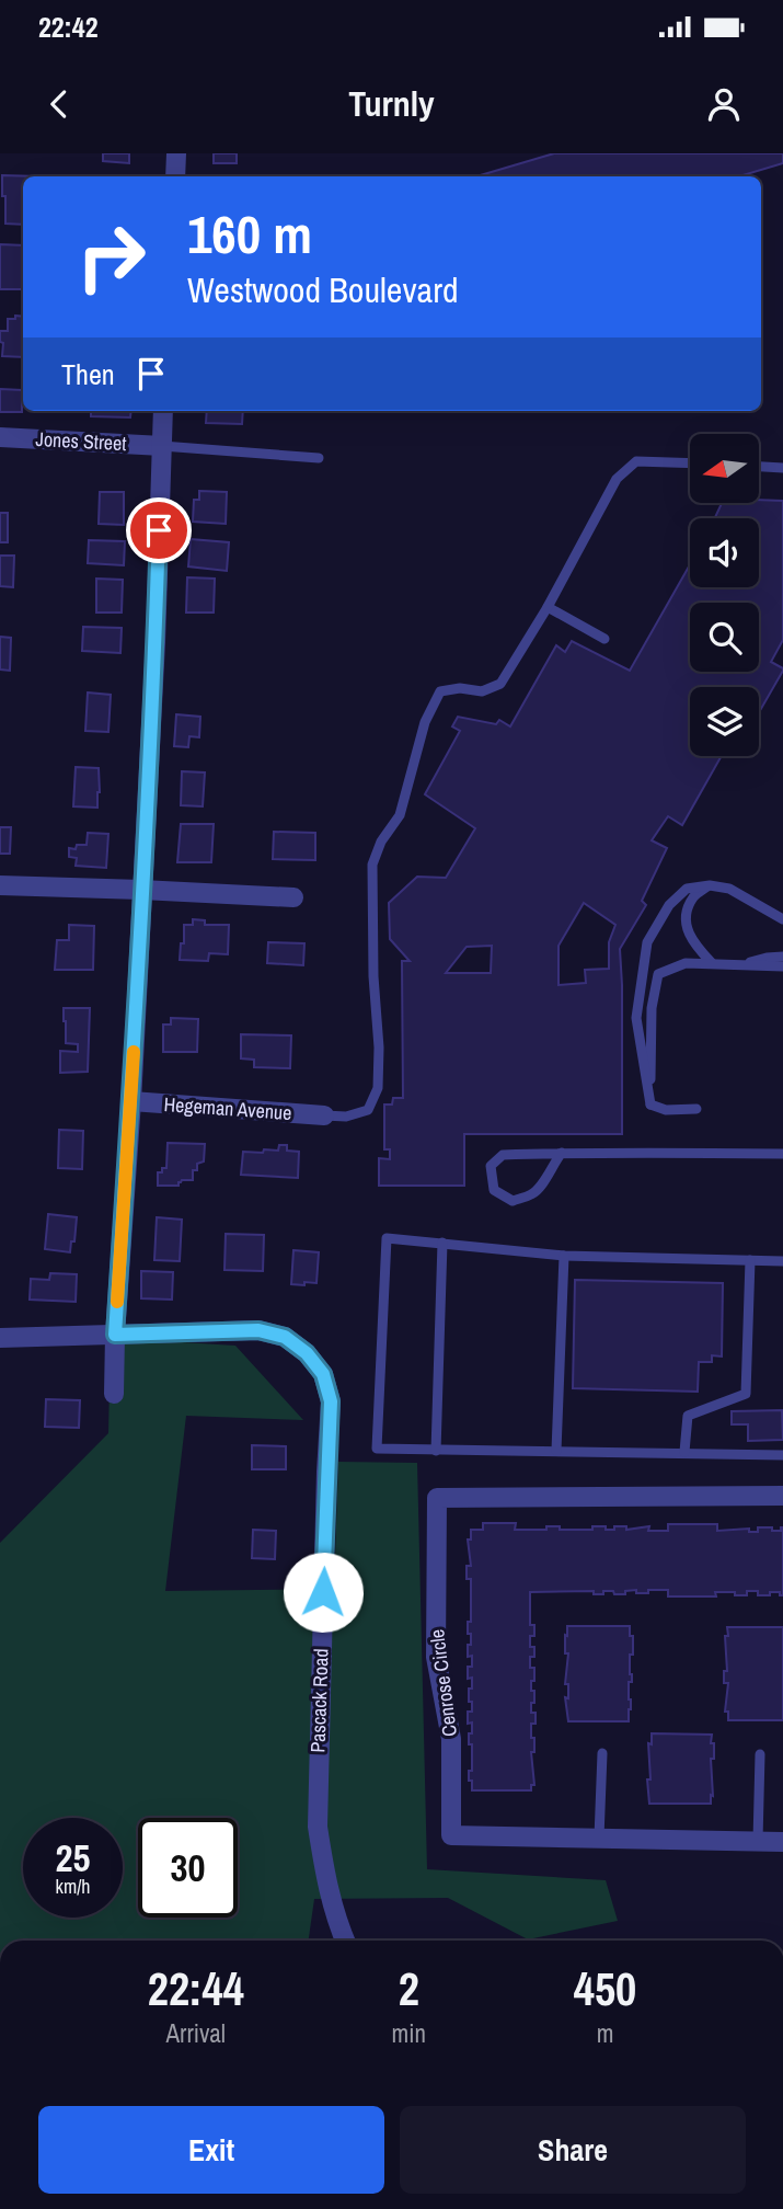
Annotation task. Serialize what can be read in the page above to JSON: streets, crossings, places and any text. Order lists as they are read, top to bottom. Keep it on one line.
{"streets":{"street":["Jones Street","Hegeman Avenue","Cenrose Circle","Pascack Road"]},"north":"left","page":{"status":"22:42","header":"Turnly","turn":["160 m","Westwood Boulevard"],"then":"Then","speed":"25 km/h","limit":"30","eta":["22:44","Arrival","2","min","450","m"],"buttons":["Exit","Share"]}}
